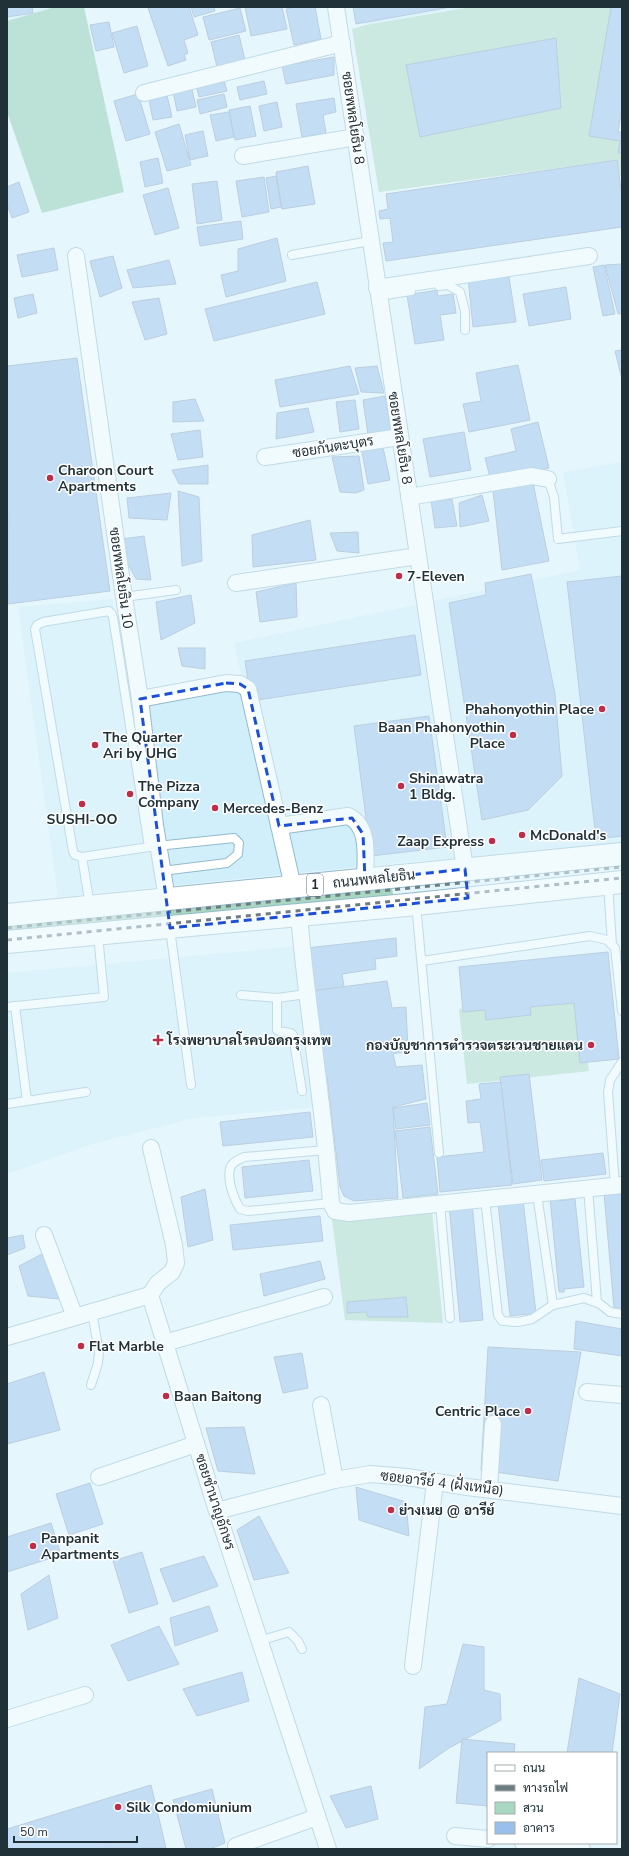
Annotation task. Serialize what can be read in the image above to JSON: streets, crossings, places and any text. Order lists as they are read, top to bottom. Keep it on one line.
{"streets":{"main road":["ถนนพหลโยธิน","1"],"street":["ซอยพหลโยธิน 8","ซอยกันตะบุตร","ซอยพหลโยธิน 10","ซอยอารีย์ 4 (ฝั่งเหนือ)","ซอยชำนาญอักษร"]},"crossings":[["ซอยพหลโยธิน 8","ซอยกันตะบุตร"],["ซอยพหลโยธิน 8","ถนนพหลโยธิน"],["ซอยพหลโยธิน 10","ถนนพหลโยธิน"],["ซอยอารีย์ 4 (ฝั่งเหนือ)","ซอยชำนาญอักษร"]],"places":{"other":["Charoon Court Apartments","7-Eleven","Phahonyothin Place","Baan Phahonyothin Place","The Quarter Ari by UHG","Shinawatra 1 Bldg.","The Pizza Company","SUSHI-OO","Mercedes-Benz","McDonald's","Zaap Express","กองบัญชาการตำรวจตระเวนชายแดน","Flat Marble","Baan Baitong","Centric Place","ย่างเนย @ อารีย์","Panpanit Apartments","Silk Condomiunium"],"health":["โรงพยาบาลโรคปอดกรุงเทพ"]},"legend":["ถนน","ทางรถไฟ","สวน","อาคาร"],"scale_bar":"50 m"}
